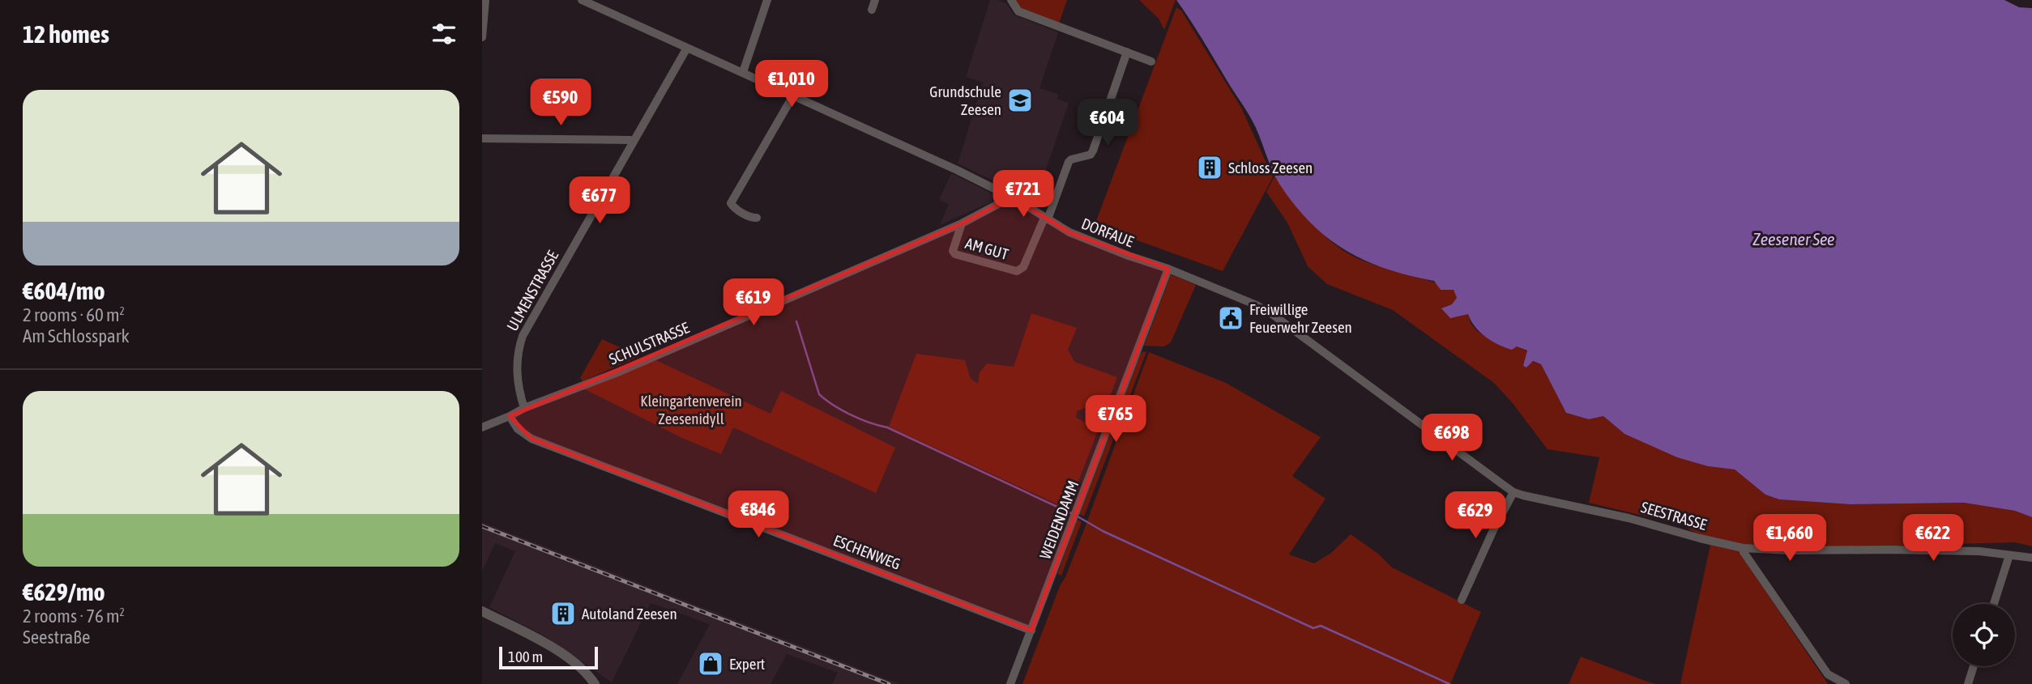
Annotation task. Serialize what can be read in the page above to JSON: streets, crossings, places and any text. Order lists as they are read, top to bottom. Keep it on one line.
{"streets":{"street":["DORFAUE","AM GUT","ULMENSTRASSE","SCHULSTRASSE","SEESTRASSE","WEIDENDAMM","ESCHENWEG"]},"crossings":[["DORFAUE","AM GUT"],["DORFAUE","ULMENSTRASSE"],["DORFAUE","SCHULSTRASSE"],["DORFAUE","SEESTRASSE"],["DORFAUE","WEIDENDAMM"],["AM GUT","SCHULSTRASSE"],["ULMENSTRASSE","SCHULSTRASSE"],["SCHULSTRASSE","ESCHENWEG"],["SEESTRASSE","WEIDENDAMM"],["WEIDENDAMM","ESCHENWEG"]],"water":["Zeesener See"],"parks":["Kleingartenverein Zeesenidyll"],"places":{"school or university":["Grundschule Zeesen"],"building":["Schloss Zeesen","Autoland Zeesen"],"public building":["Freiwillige Feuerwehr Zeesen"],"shop":["Expert"]},"scale_bar":"100 m","page":{"heading":"12 homes","price":["€1,010","€590","€604","€721","€677","€619","€765","€698","€846","€629","€1,660","€622"],"list":[{"name":"€604/mo","note":"2 rooms · 60 m² · Am Schlosspark"},{"name":"€629/mo","note":"2 rooms · 76 m² · Seestraße"}],"scale":"100 m"}}
